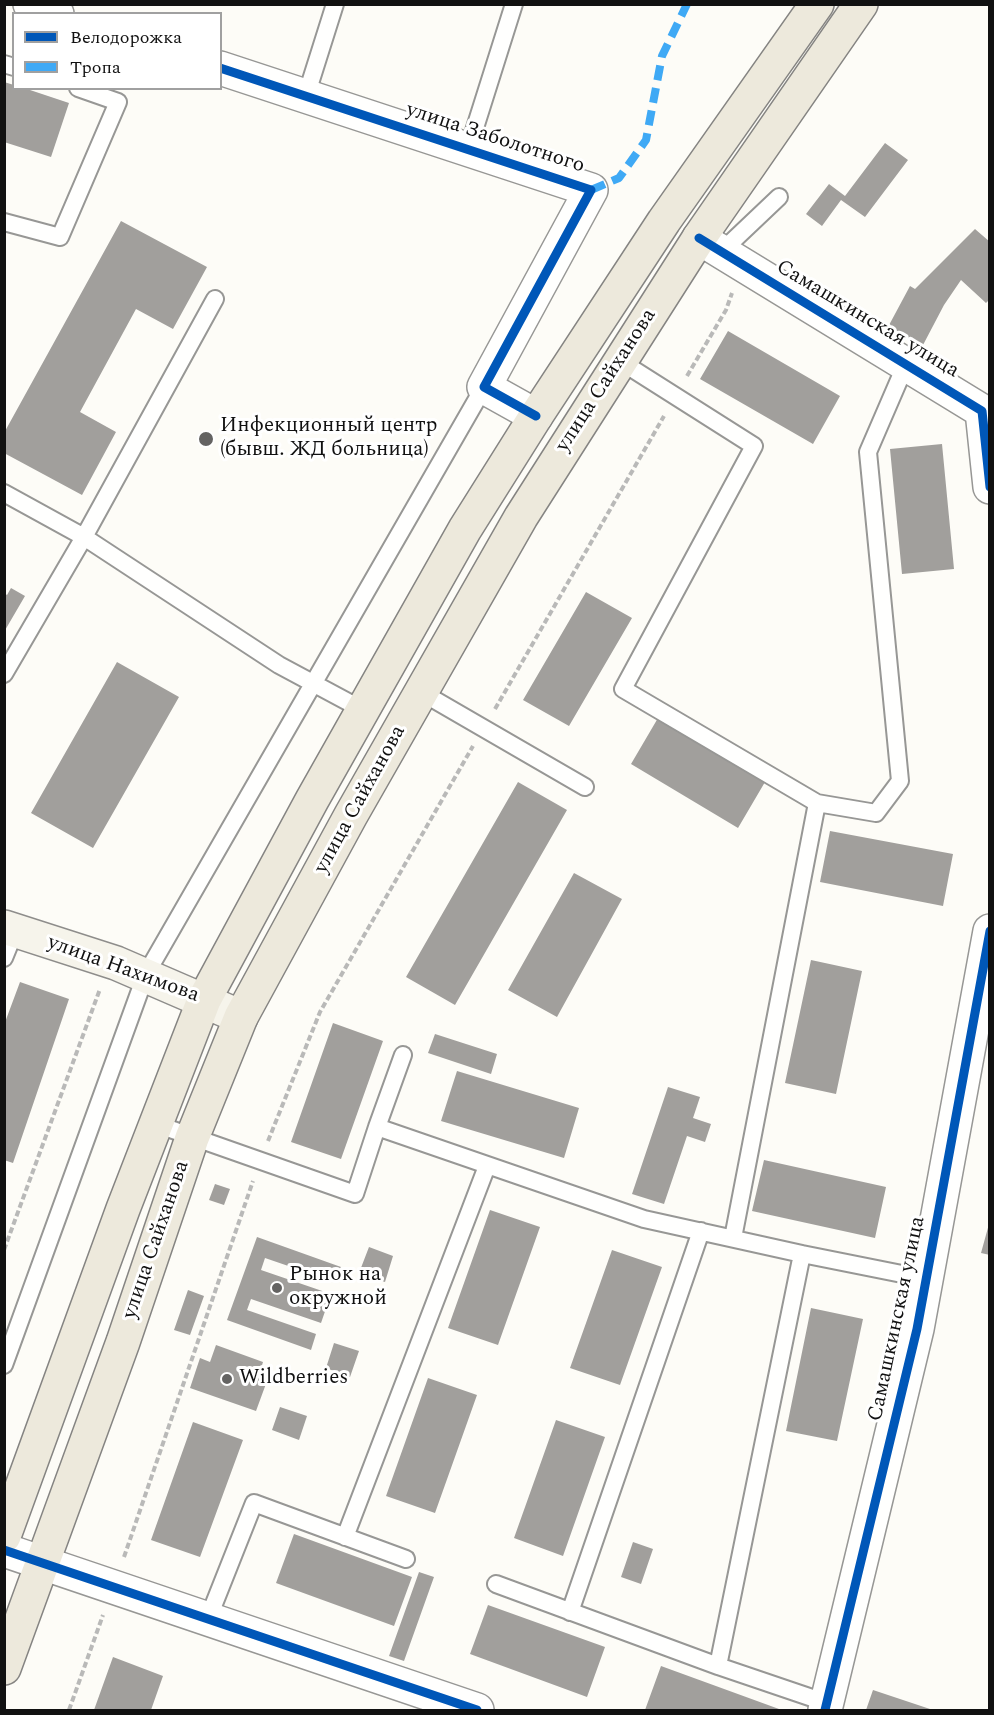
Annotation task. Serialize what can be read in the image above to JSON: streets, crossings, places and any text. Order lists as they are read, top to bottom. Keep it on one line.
{"streets":{"main road":["улица Сайханова"],"street":["улица Заболотного","Самашкинская улица","улица Нахимова"]},"crossings":[["Самашкинская улица","улица Сайханова"],["улица Сайханова","улица Нахимова"]],"places":["Инфекционный центр (бывш. ЖД больница)","Рынок на окружной","Wildberries"],"legend":["Велодорожка","Тропа"]}
